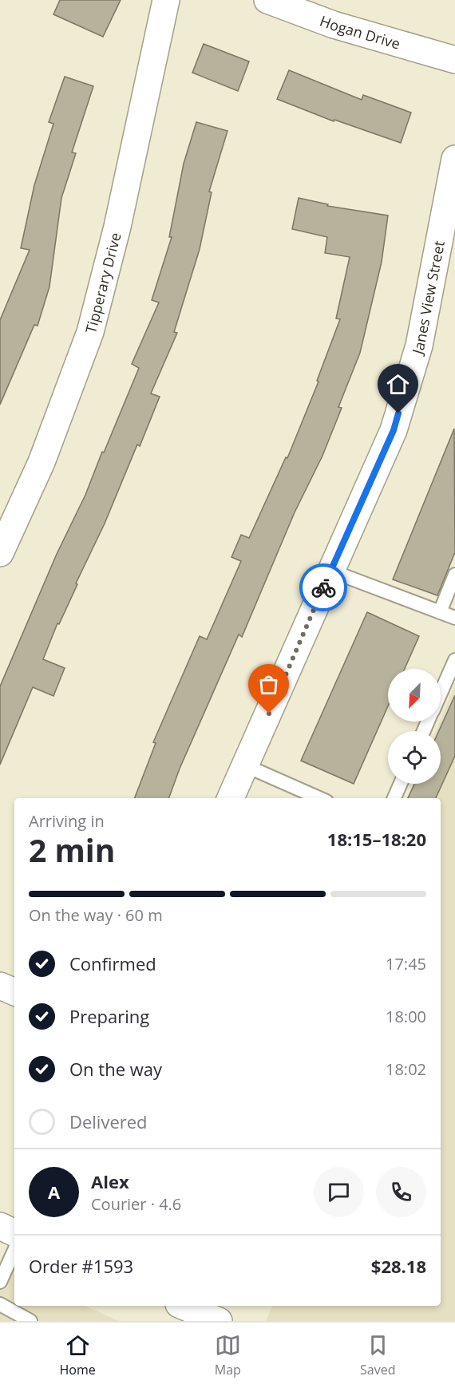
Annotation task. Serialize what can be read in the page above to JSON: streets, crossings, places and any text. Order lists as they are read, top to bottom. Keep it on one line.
{"streets":{"street":["Hogan Drive","Tipperary Drive","Janes View Street"]},"north":"bottom left","page":{"heading":["2 min","Arriving in","18:15–18:20"],"panel":["Alex","Courier · 4.6","Order #1593","$28.18"],"bar":"On the way · 60 m","list":[["Confirmed","17:45"],["Preparing","18:00"],["On the way","18:02"],"Delivered"],"round":"A","tabs":["Home","Map","Saved"]}}
